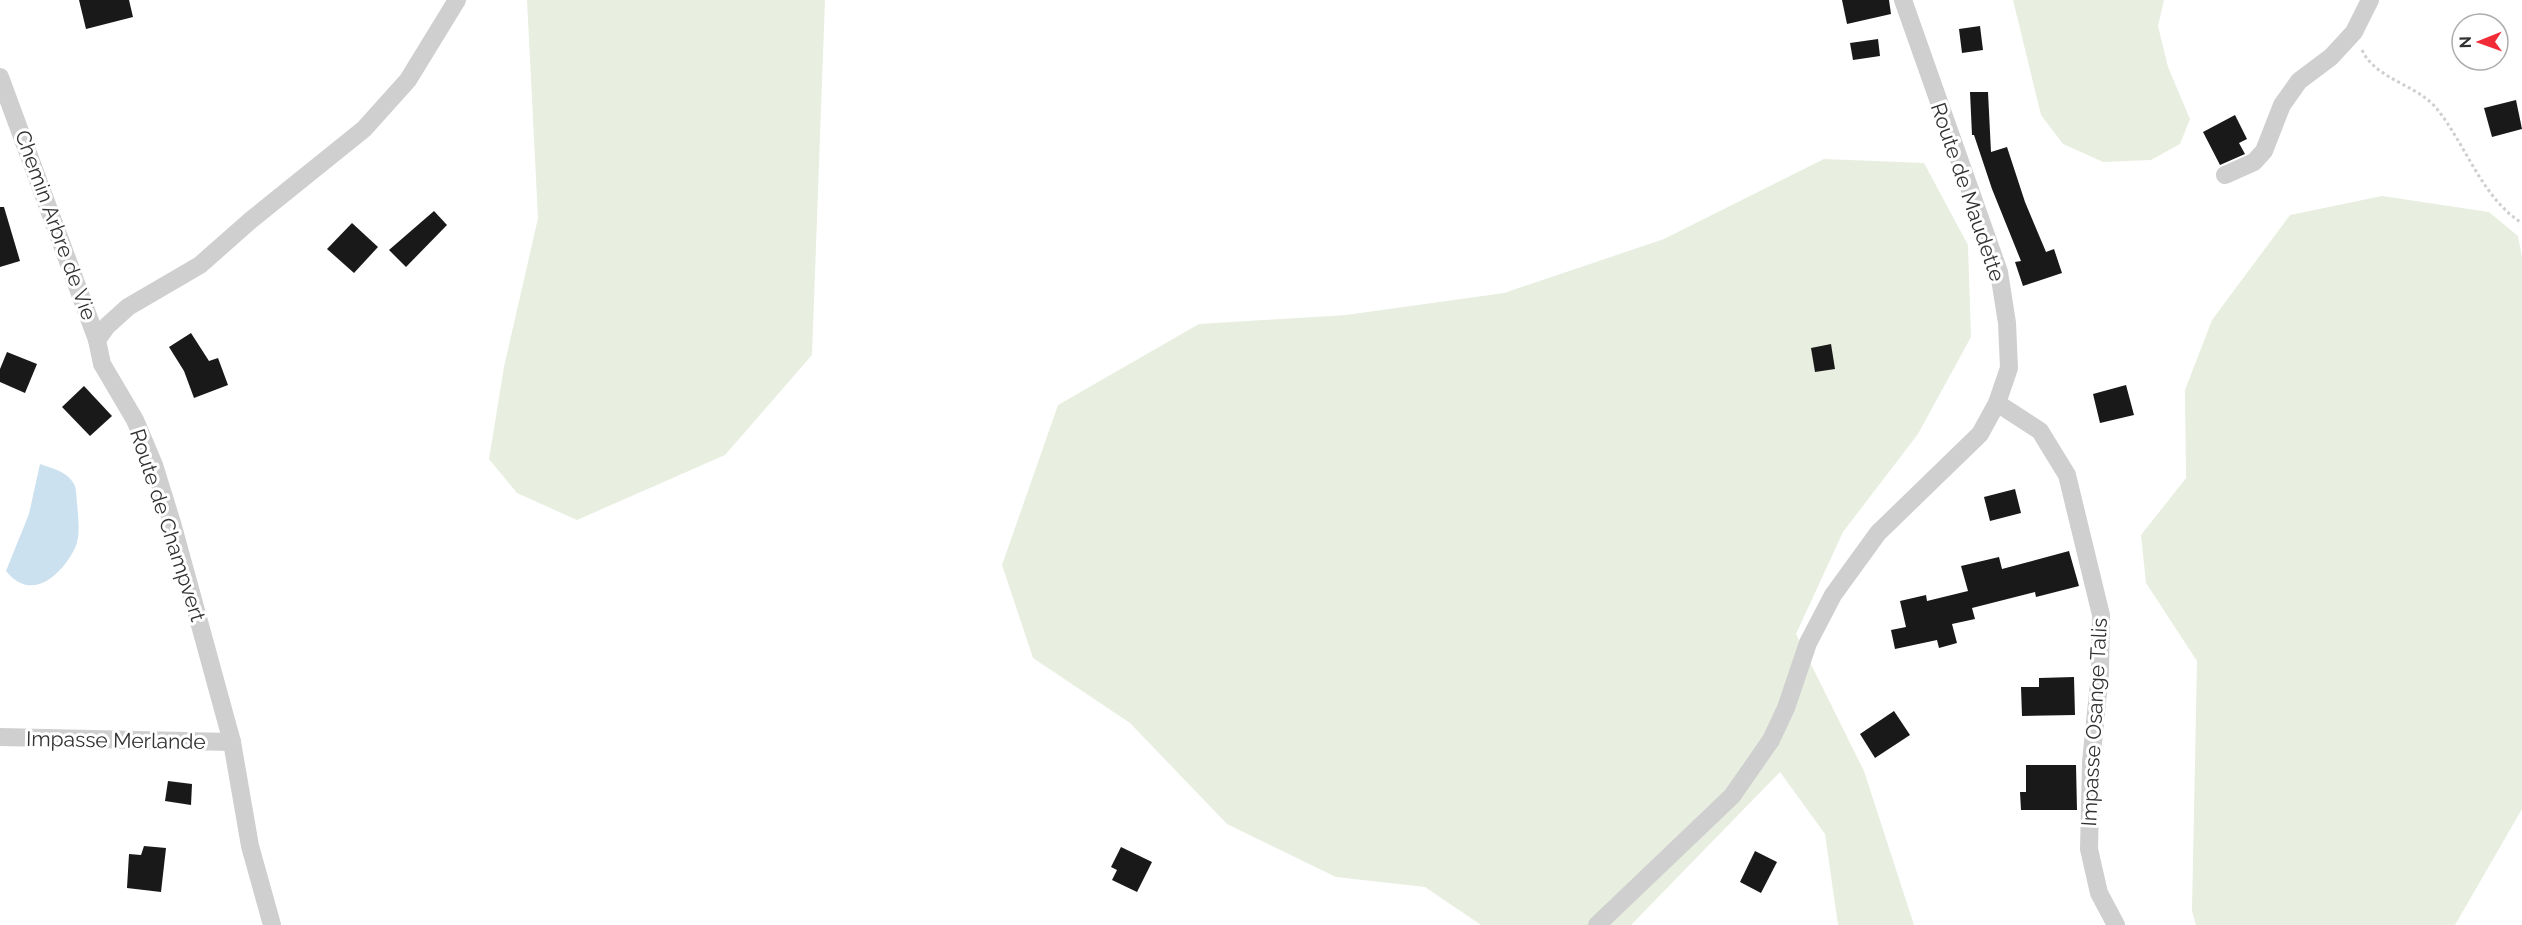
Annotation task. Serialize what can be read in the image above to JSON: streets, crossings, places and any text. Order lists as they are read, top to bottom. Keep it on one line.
{"streets":{"street":["Route de Maudette","Chemin Arbre de Vie","Route de Champvert","Impasse Osange Talis","Impasse Merlande"]},"crossings":[["Route de Maudette","Impasse Osange Talis"],["Chemin Arbre de Vie","Route de Champvert"],["Route de Champvert","Impasse Merlande"]],"north":"left"}
